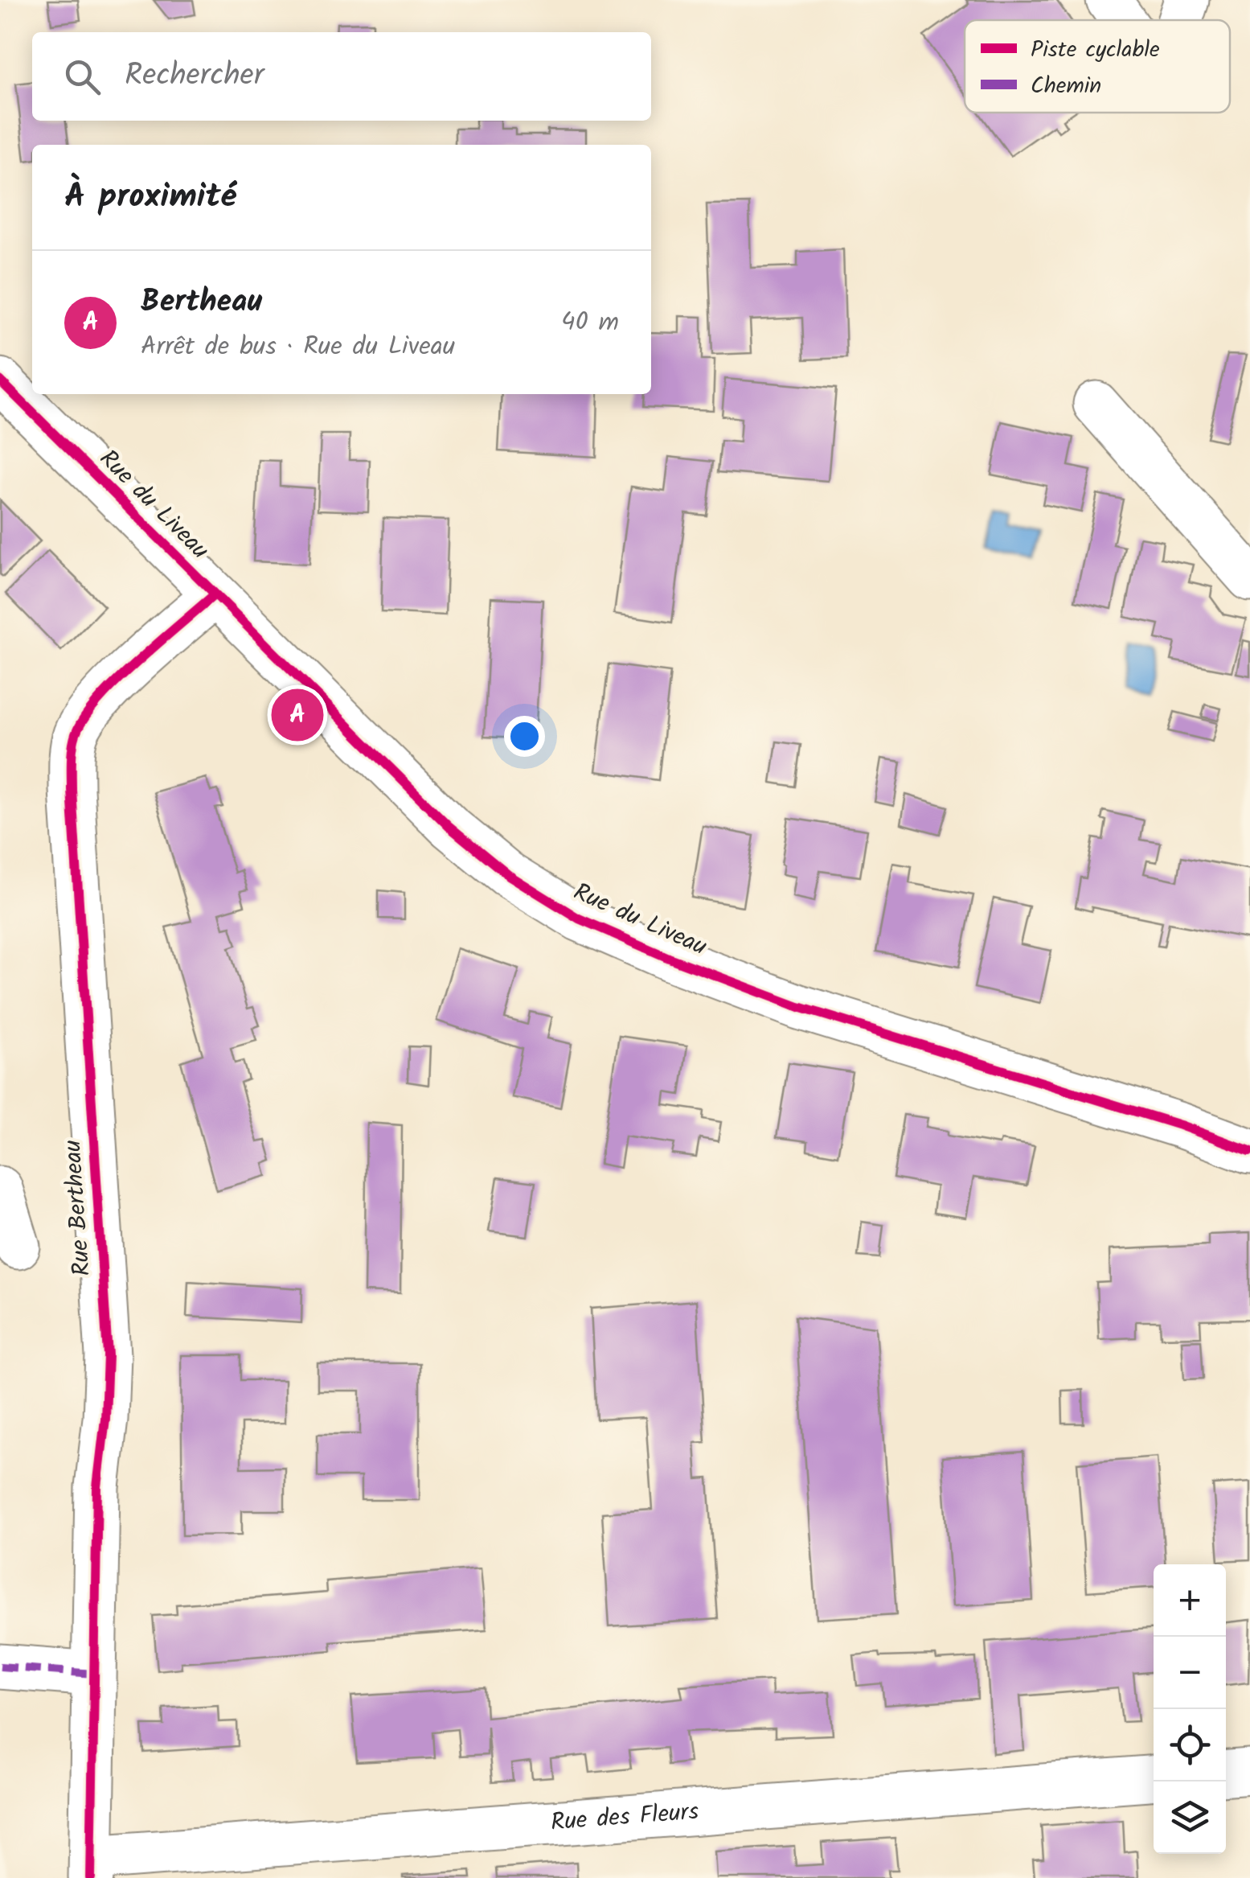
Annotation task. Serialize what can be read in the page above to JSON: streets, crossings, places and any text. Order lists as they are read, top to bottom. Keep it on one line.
{"streets":{"street":["Rue du Liveau","Rue Bertheau","Rue des Fleurs"]},"crossings":[["Rue du Liveau","Rue Bertheau"],["Rue Bertheau","Rue des Fleurs"]],"legend":["Piste cyclable","Chemin"],"page":{"search":"Rechercher","heading":"À proximité","list":[{"mark":"A","name":"Bertheau","note":"Arrêt de bus · Rue du Liveau","value":"40 m"}],"pins":"A","map_buttons":["+","−"]}}
